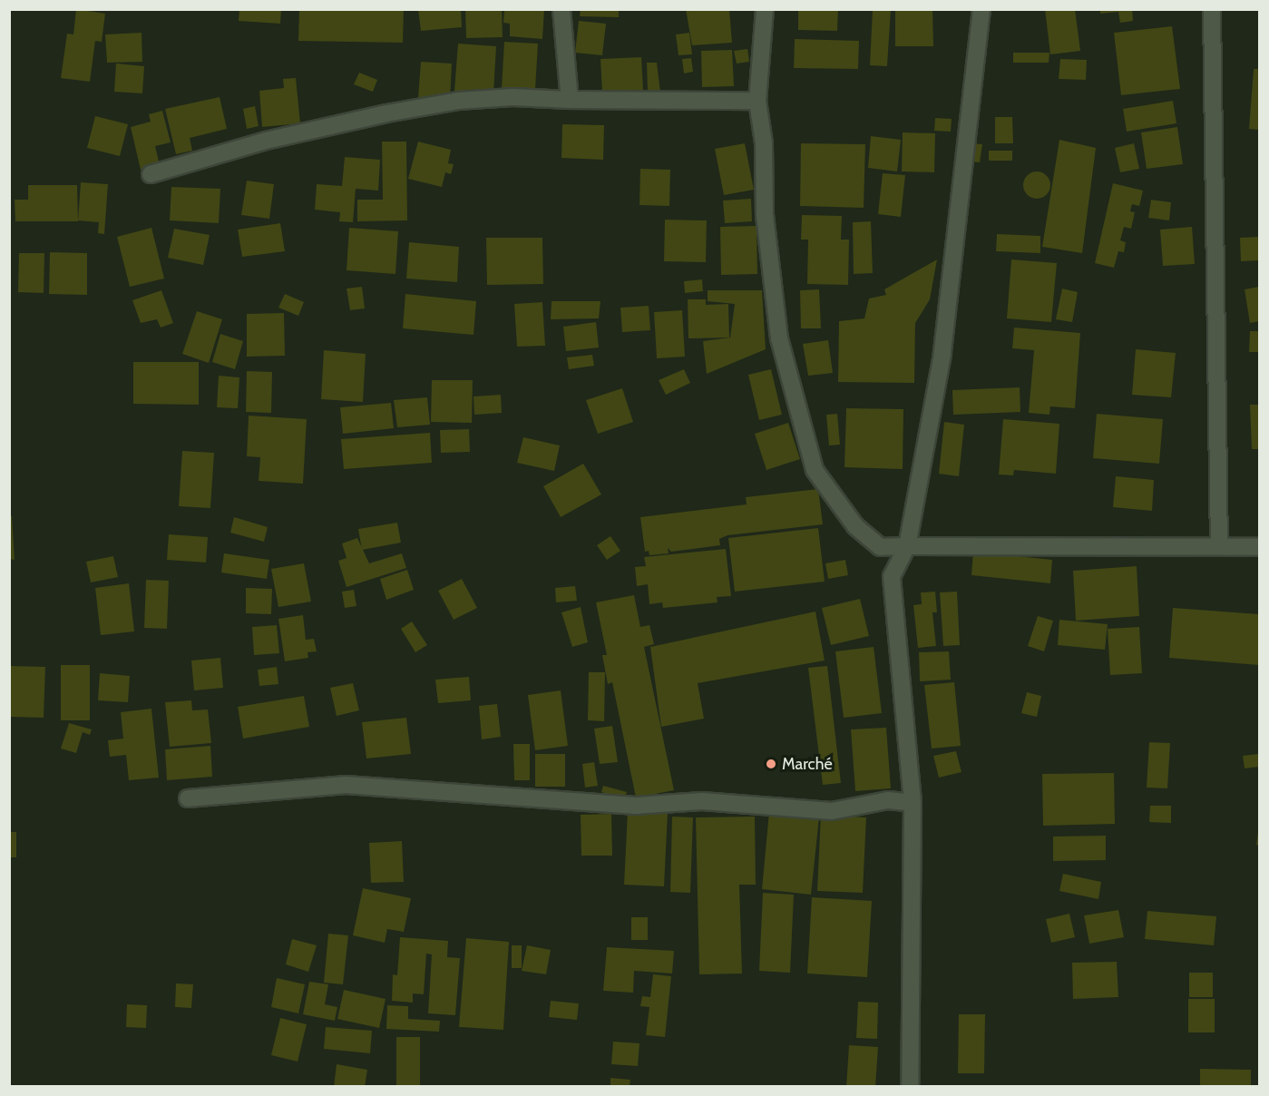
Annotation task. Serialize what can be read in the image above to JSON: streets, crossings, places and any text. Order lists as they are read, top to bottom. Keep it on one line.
{"places":["Marché"]}
